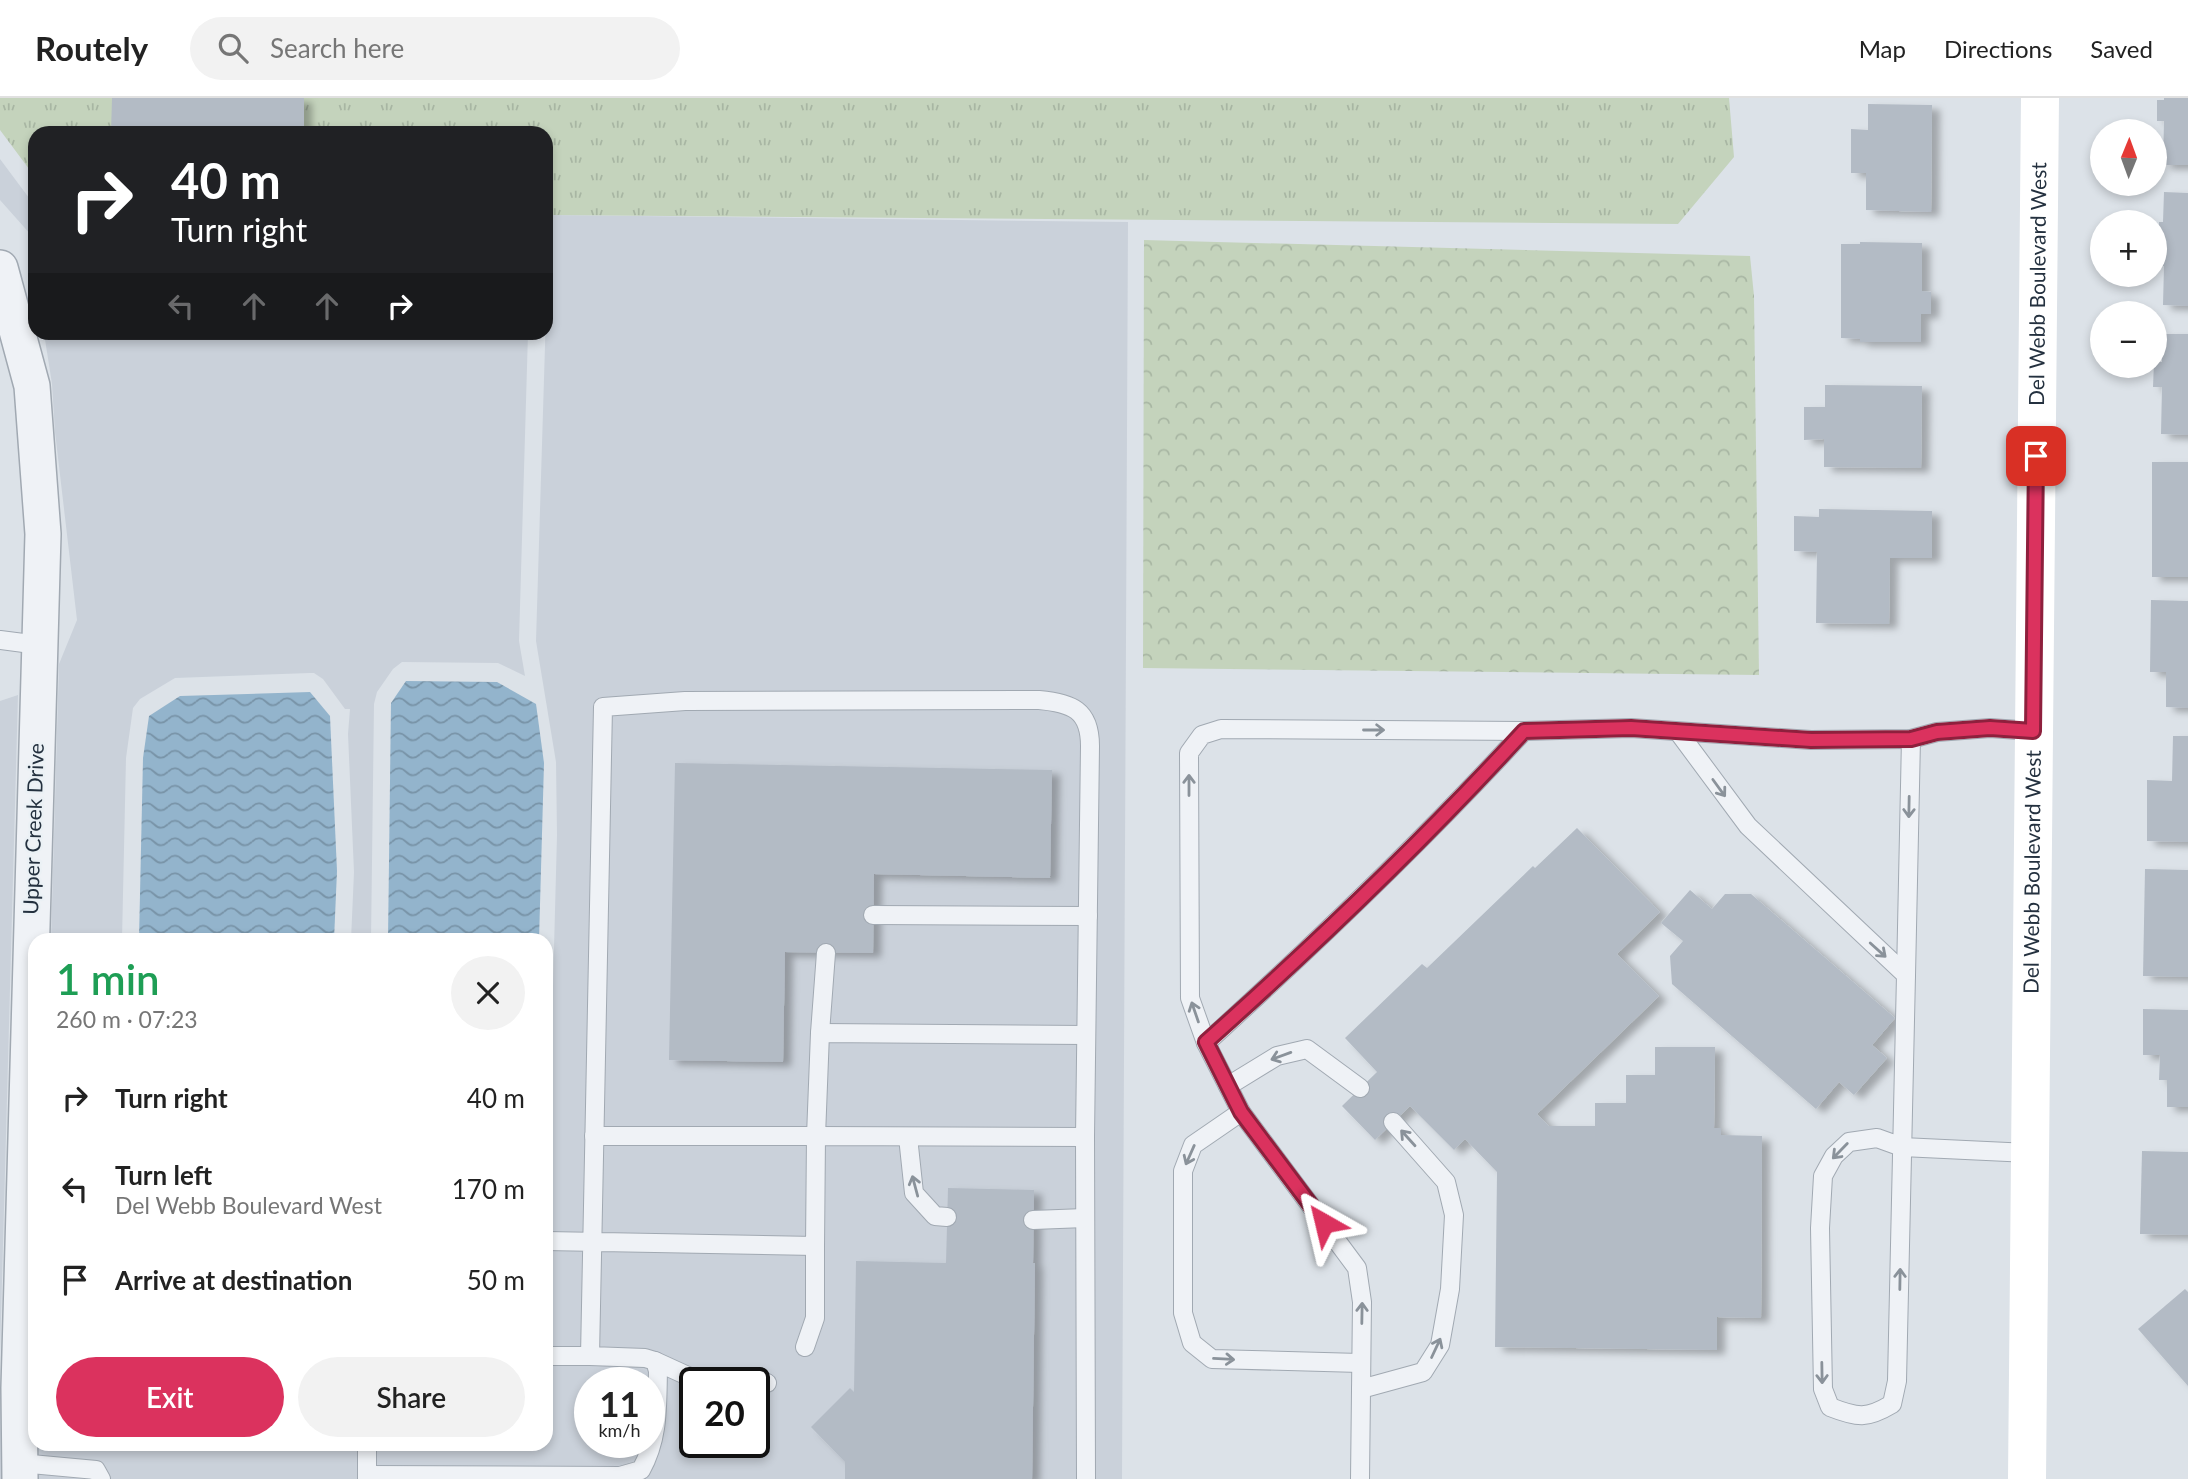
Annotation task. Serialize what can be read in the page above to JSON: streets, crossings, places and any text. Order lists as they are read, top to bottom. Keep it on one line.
{"streets":{"street":["Del Webb Boulevard West","Upper Creek Drive"]},"north":"top","page":{"header":"Routely","search":"Search here","nav":["Map","Directions","Saved"],"map_buttons":["+","−"],"turn":["40 m","Turn right"],"heading":["1 min","260 m · 07:23"],"list":[{"name":"Turn right","value":"40 m"},{"name":"Turn left","note":"Del Webb Boulevard West","value":"170 m"},{"name":"Arrive at destination","value":"50 m"}],"buttons":["Exit","Share"],"speed":"11 km/h","limit":"20"}}
